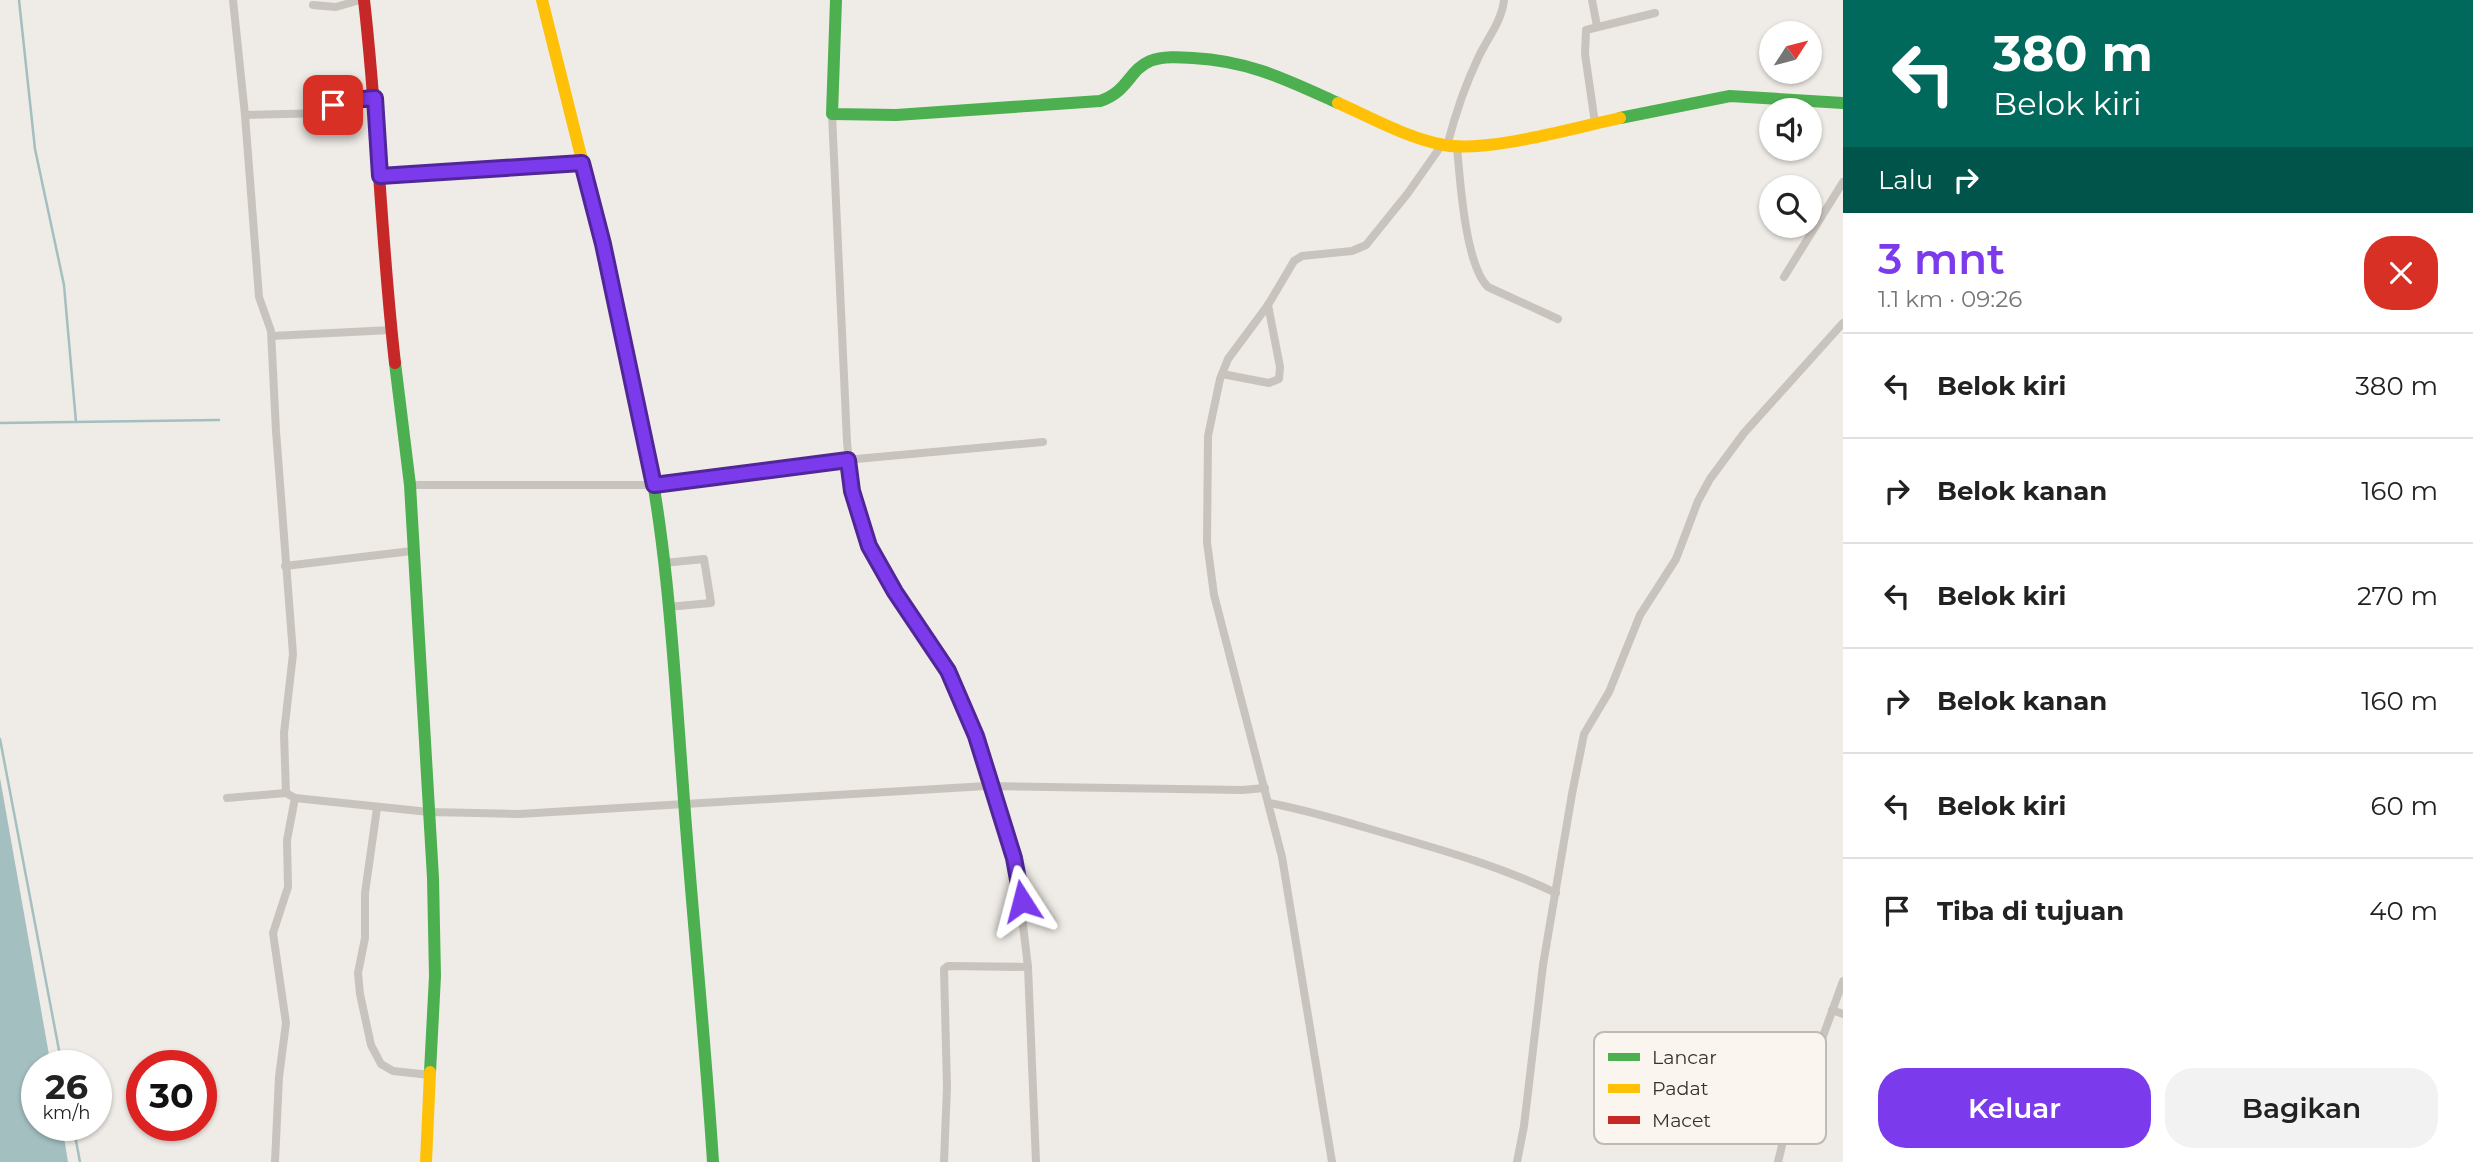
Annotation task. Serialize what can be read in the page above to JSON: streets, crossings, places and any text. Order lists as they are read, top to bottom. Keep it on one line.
{"legend":["Lancar","Padat","Macet"],"north":"top right","page":{"turn":["380 m","Belok kiri"],"then":"Lalu","heading":["3 mnt","1.1 km · 09:26"],"list":[{"name":"Belok kiri","value":"380 m"},{"name":"Belok kanan","value":"160 m"},{"name":"Belok kiri","value":"270 m"},{"name":"Belok kanan","value":"160 m"},{"name":"Belok kiri","value":"60 m"},{"name":"Tiba di tujuan","value":"40 m"}],"speed":"26 km/h","limit":"30","buttons":["Keluar","Bagikan"]}}
